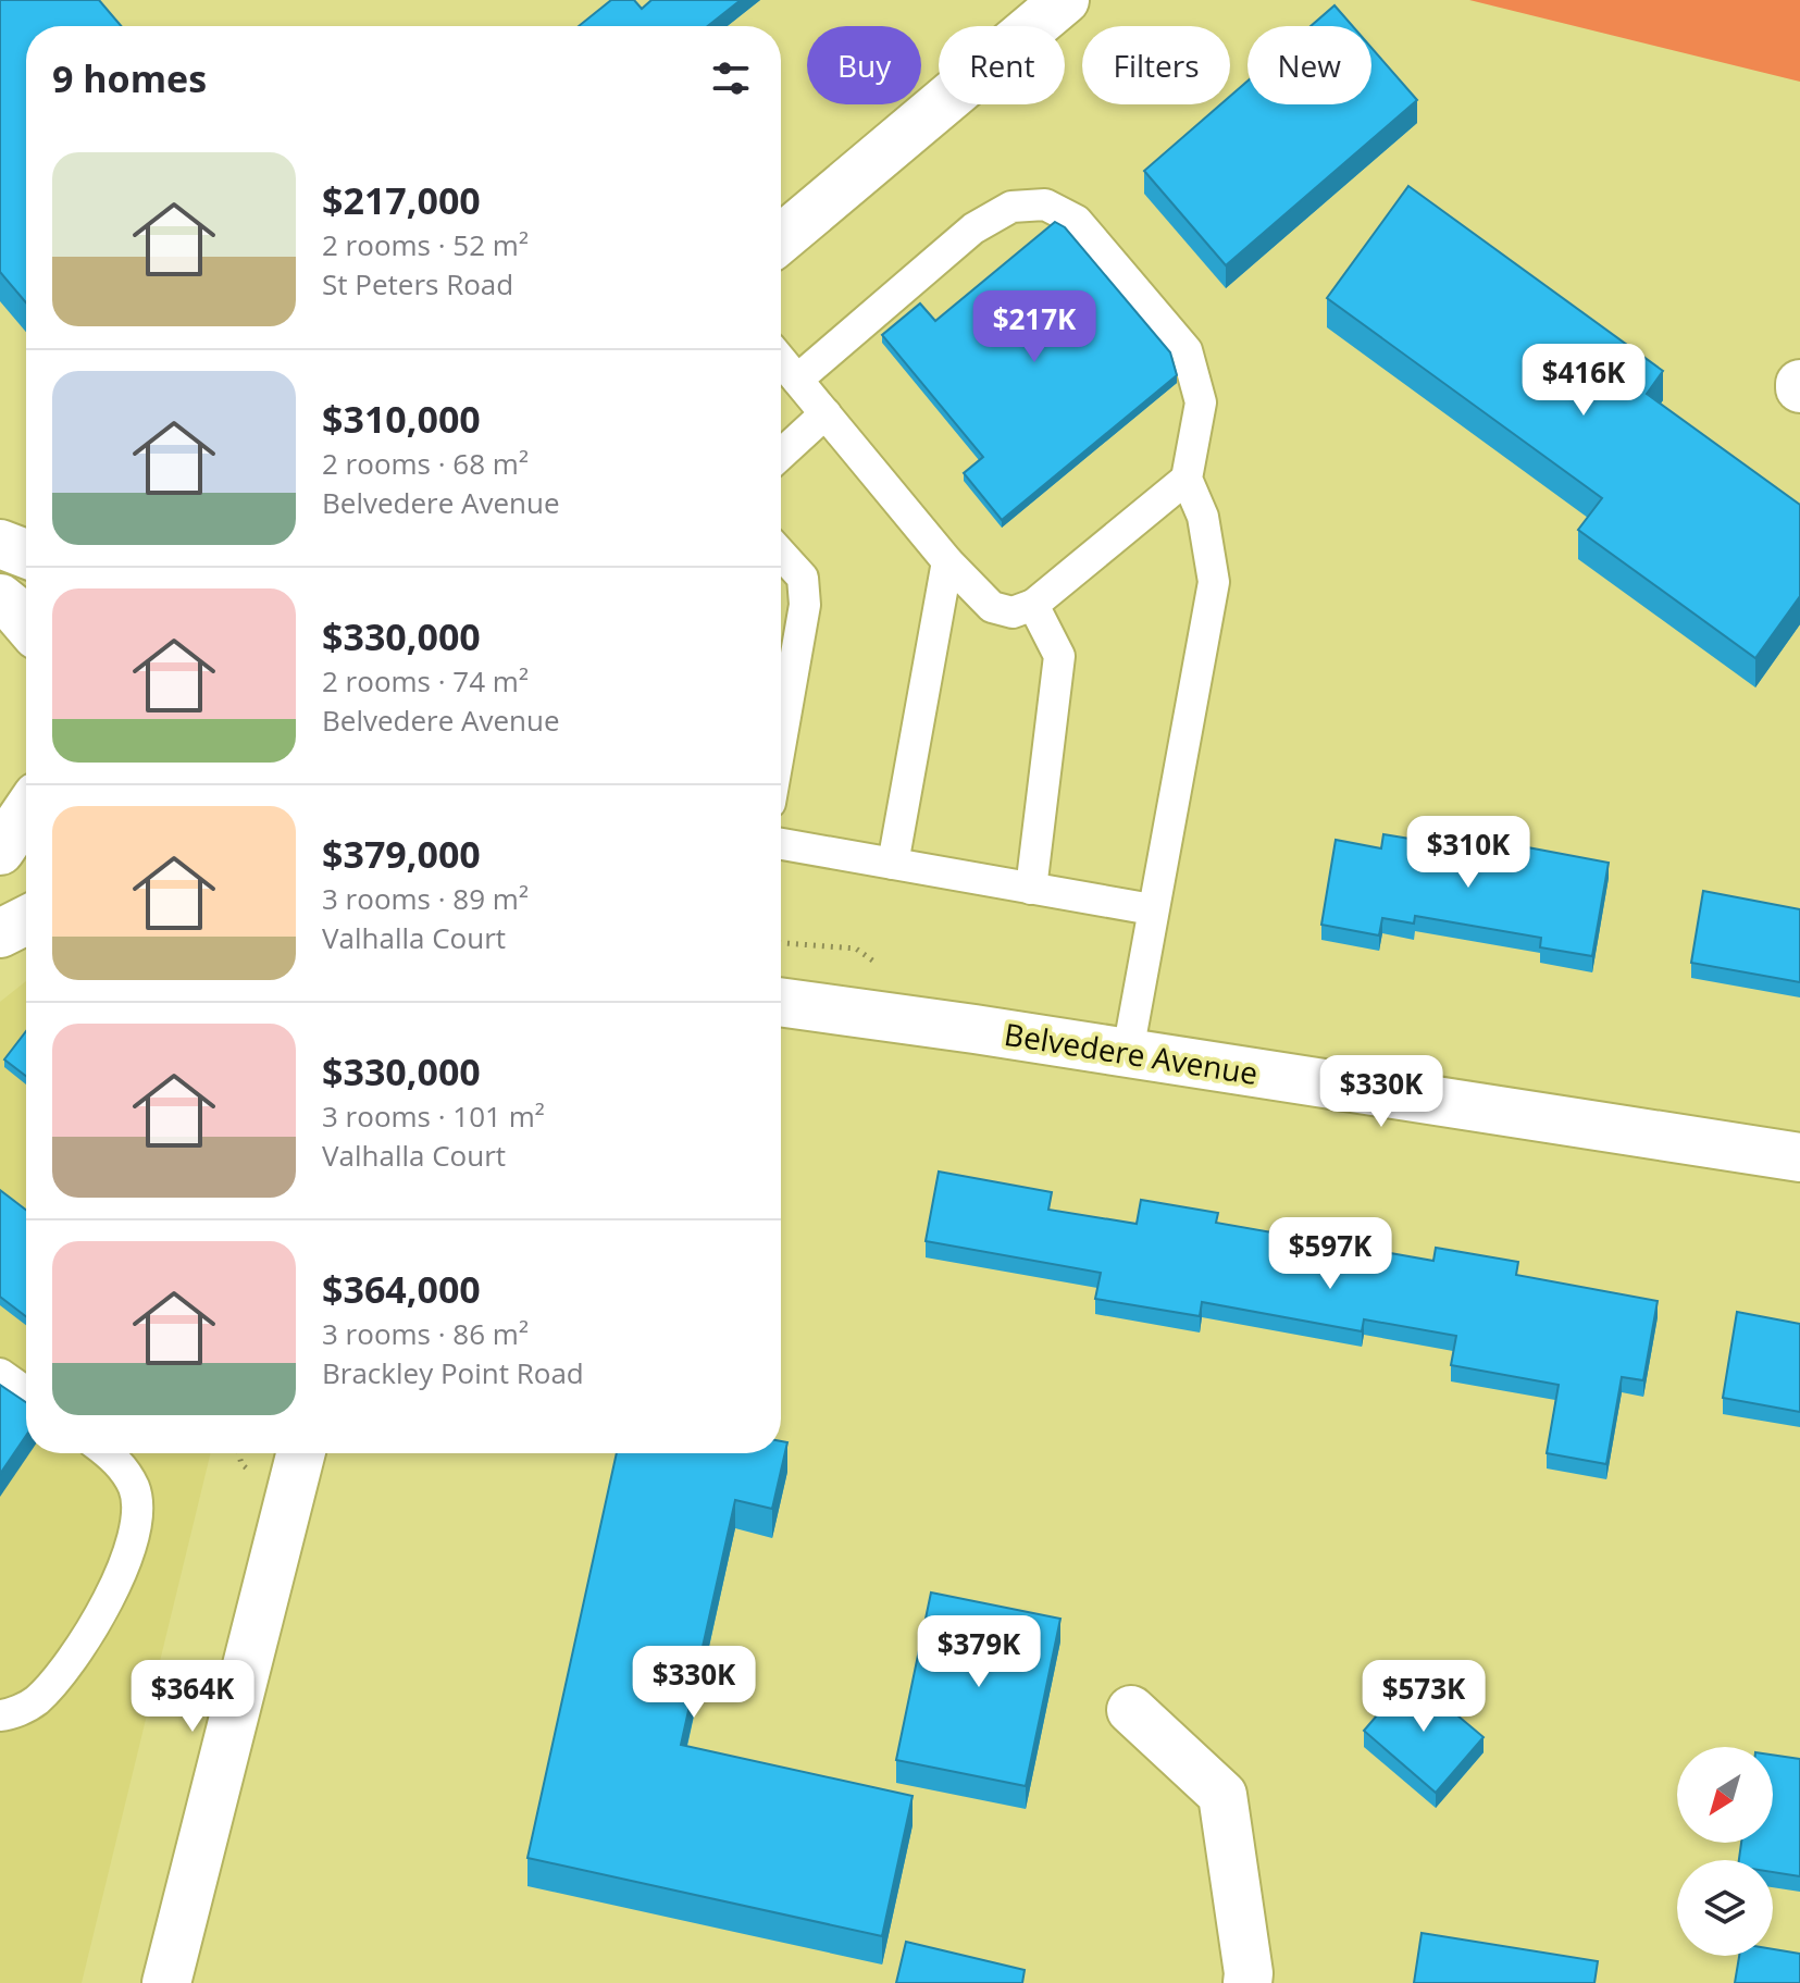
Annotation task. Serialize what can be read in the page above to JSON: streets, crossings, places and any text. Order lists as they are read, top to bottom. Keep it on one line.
{"streets":{"main road":["Belvedere Avenue"]},"north":"bottom left","page":{"chip":["Buy","Rent","Filters","New"],"heading":"9 homes","list":[{"name":"$217,000","note":"2 rooms · 52 m² · St Peters Road"},{"name":"$310,000","note":"2 rooms · 68 m² · Belvedere Avenue"},{"name":"$330,000","note":"2 rooms · 74 m² · Belvedere Avenue"},{"name":"$379,000","note":"3 rooms · 89 m² · Valhalla Court"},{"name":"$330,000","note":"3 rooms · 101 m² · Valhalla Court"},{"name":"$364,000","note":"3 rooms · 86 m² · Brackley Point Road"}],"price":["$217K","$416K","$310K","$330K","$597K","$379K","$330K","$364K","$573K"]}}
